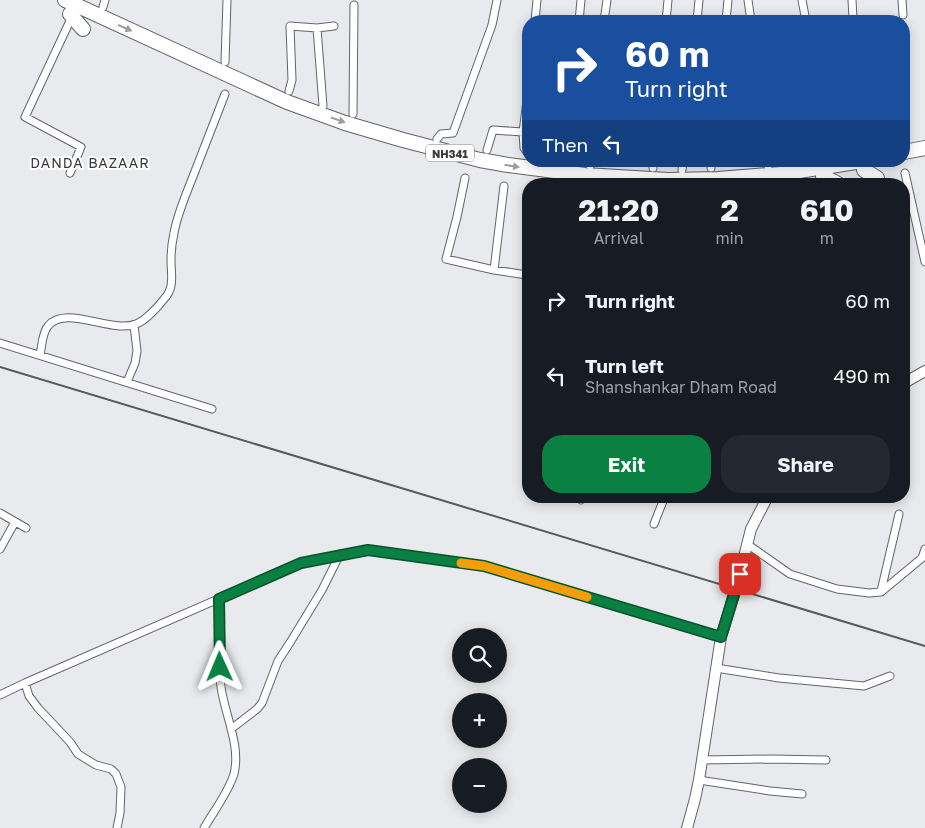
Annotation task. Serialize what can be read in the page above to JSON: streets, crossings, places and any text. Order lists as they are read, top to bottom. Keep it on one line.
{"streets":{"highway":["NH341"]},"districts":["DANDA BAZAAR"],"page":{"turn":["60 m","Turn right"],"then":"Then","eta":["21:20","Arrival","2","min","610","m"],"list":[{"name":"Turn right","value":"60 m"},{"name":"Turn left","note":"Shanshankar Dham Road","value":"490 m"}],"buttons":["Exit","Share"],"map_buttons":["+","−"]}}
